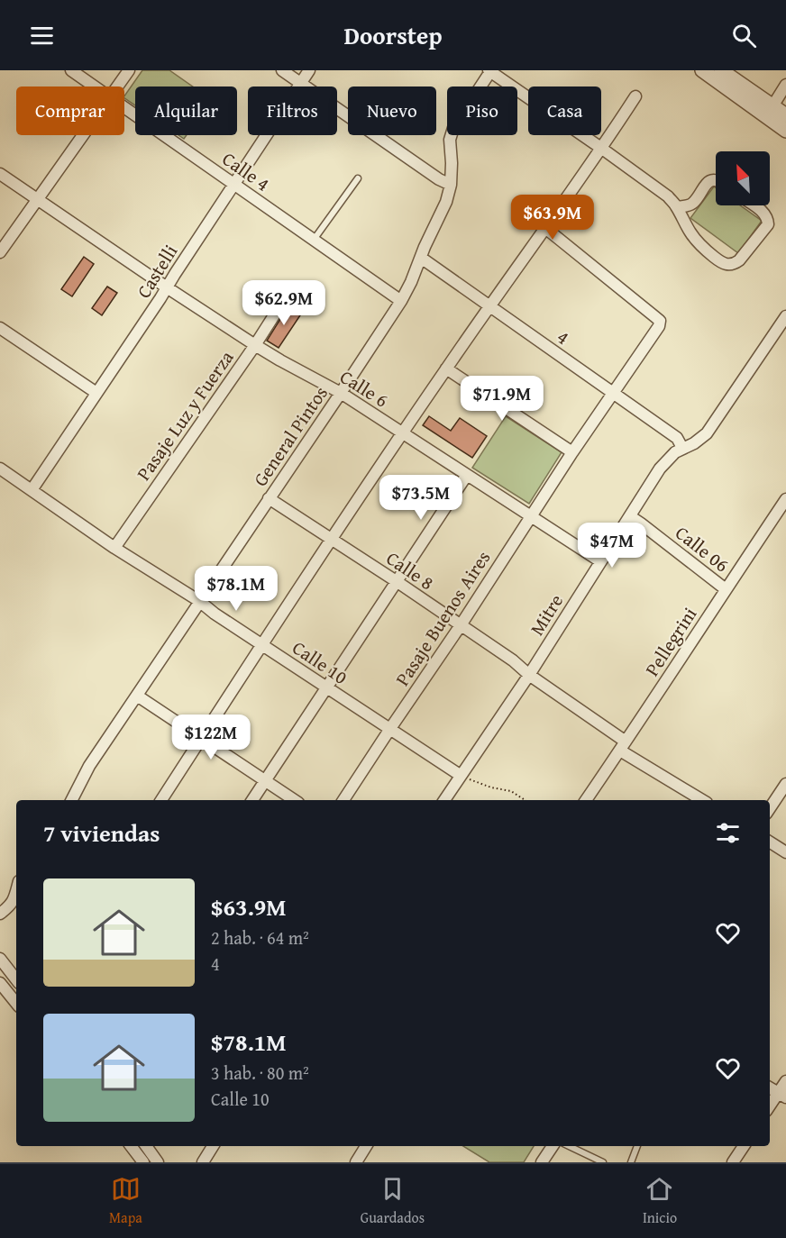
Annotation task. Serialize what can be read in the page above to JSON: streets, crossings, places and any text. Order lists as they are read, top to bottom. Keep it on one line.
{"streets":{"street":["Calle 4","Castelli","4","Calle 6","Pasaje Luz y Fuerza","General Pintos","Calle 06","Calle 8","Mitre","Pasaje Buenos Aires","Pellegrini","Calle 10"]},"crossings":[["Calle 4","Castelli"],["Calle 4","General Pintos"],["Castelli","Calle 6"],["Castelli","Calle 10"],["4","General Pintos"],["4","Mitre"],["4","Pasaje Buenos Aires"],["Calle 6","Pasaje Luz y Fuerza"],["Calle 6","General Pintos"],["Calle 6","Mitre"],["Calle 6","Pasaje Buenos Aires"],["Pasaje Luz y Fuerza","Calle 10"],["General Pintos","Calle 8"],["General Pintos","Calle 10"],["Calle 06","Mitre"],["Calle 06","Pellegrini"],["Calle 8","Mitre"],["Calle 8","Pasaje Buenos Aires"],["Calle 8","Pellegrini"],["Mitre","Calle 10"],["Pasaje Buenos Aires","Calle 10"]],"north":"top left","page":{"header":"Doorstep","chip":["Comprar","Alquilar","Filtros","Nuevo","Piso","Casa"],"price":["$63.9M","$62.9M","$71.9M","$73.5M","$47M","$78.1M","$122M"],"heading":"7 viviendas","list":[{"name":"$63.9M","note":"2 hab. · 64 m² · 4"},{"name":"$78.1M","note":"3 hab. · 80 m² · Calle 10"}],"tabs":["Mapa","Guardados","Inicio"]}}
